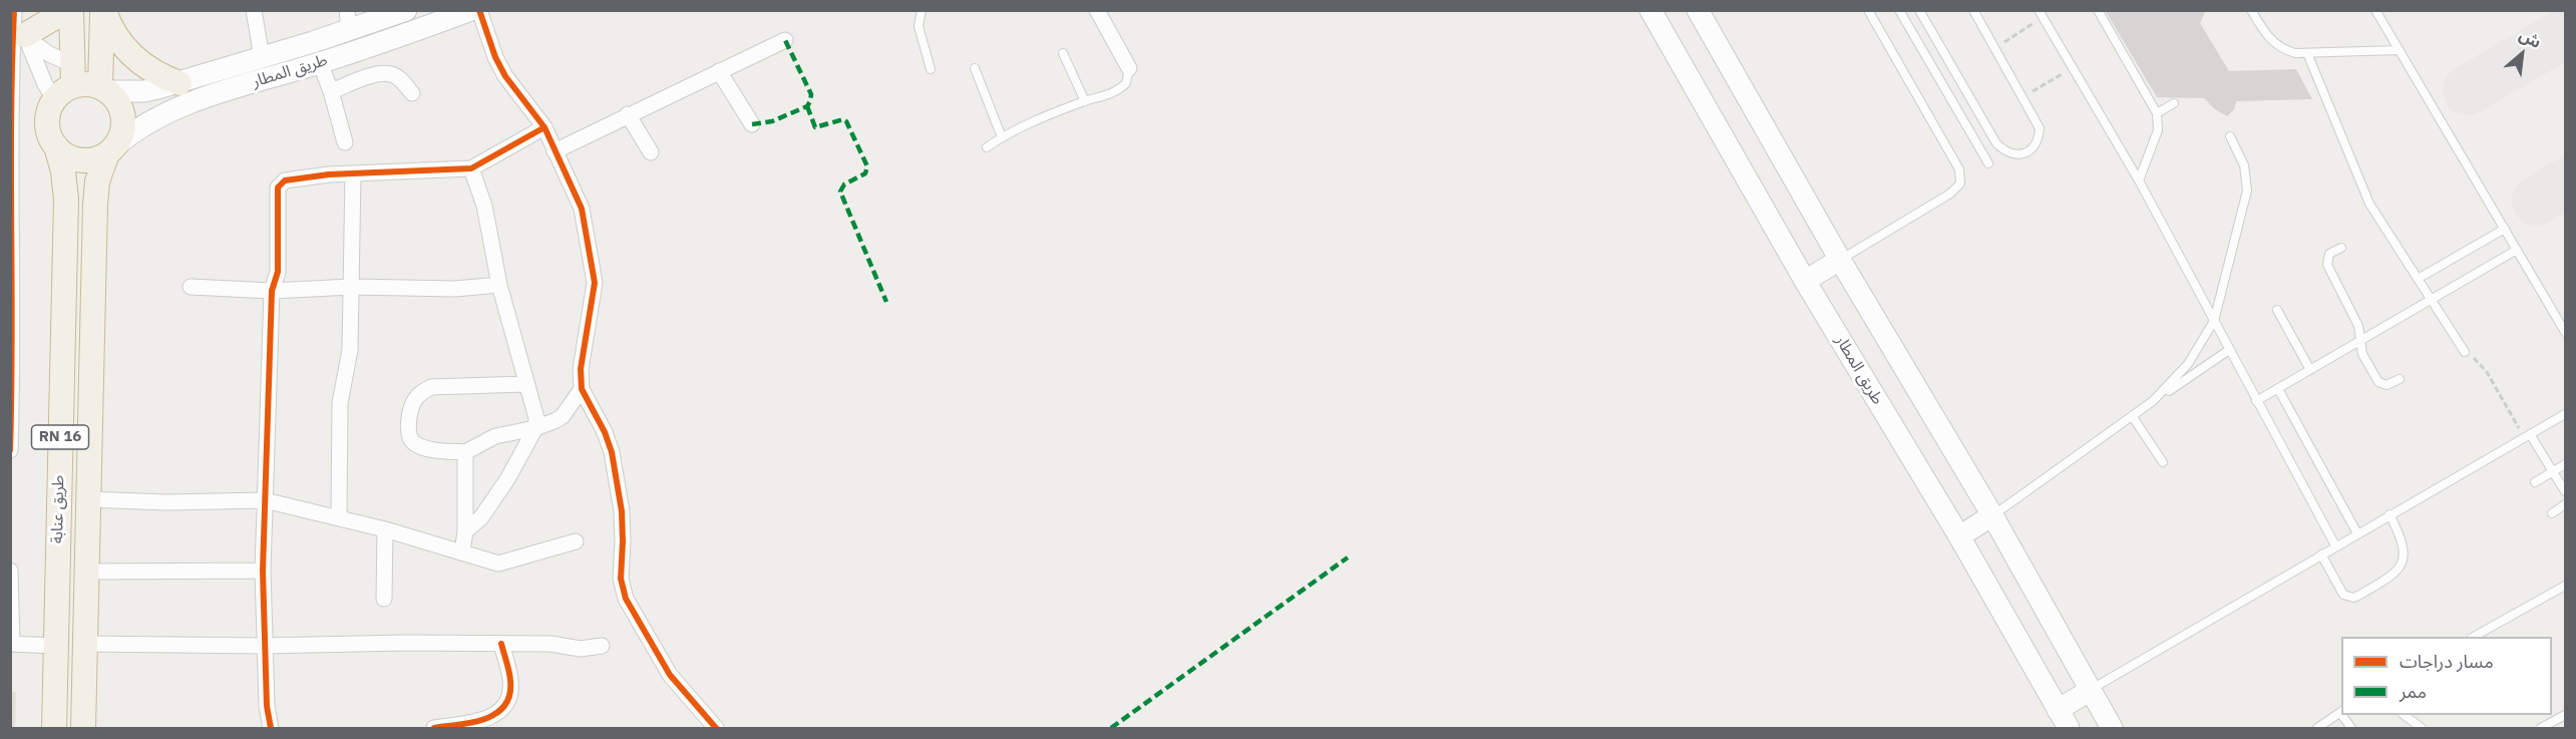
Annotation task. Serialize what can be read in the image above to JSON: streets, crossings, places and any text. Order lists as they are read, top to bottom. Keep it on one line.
{"streets":{"highway":["RN 16","طريق عنابة"],"main road":["طريق المطار"]},"crossings":[["طريق المطار","طريق عنابة"]],"legend":["مسار دراجات","ممر"],"north":"top right"}
